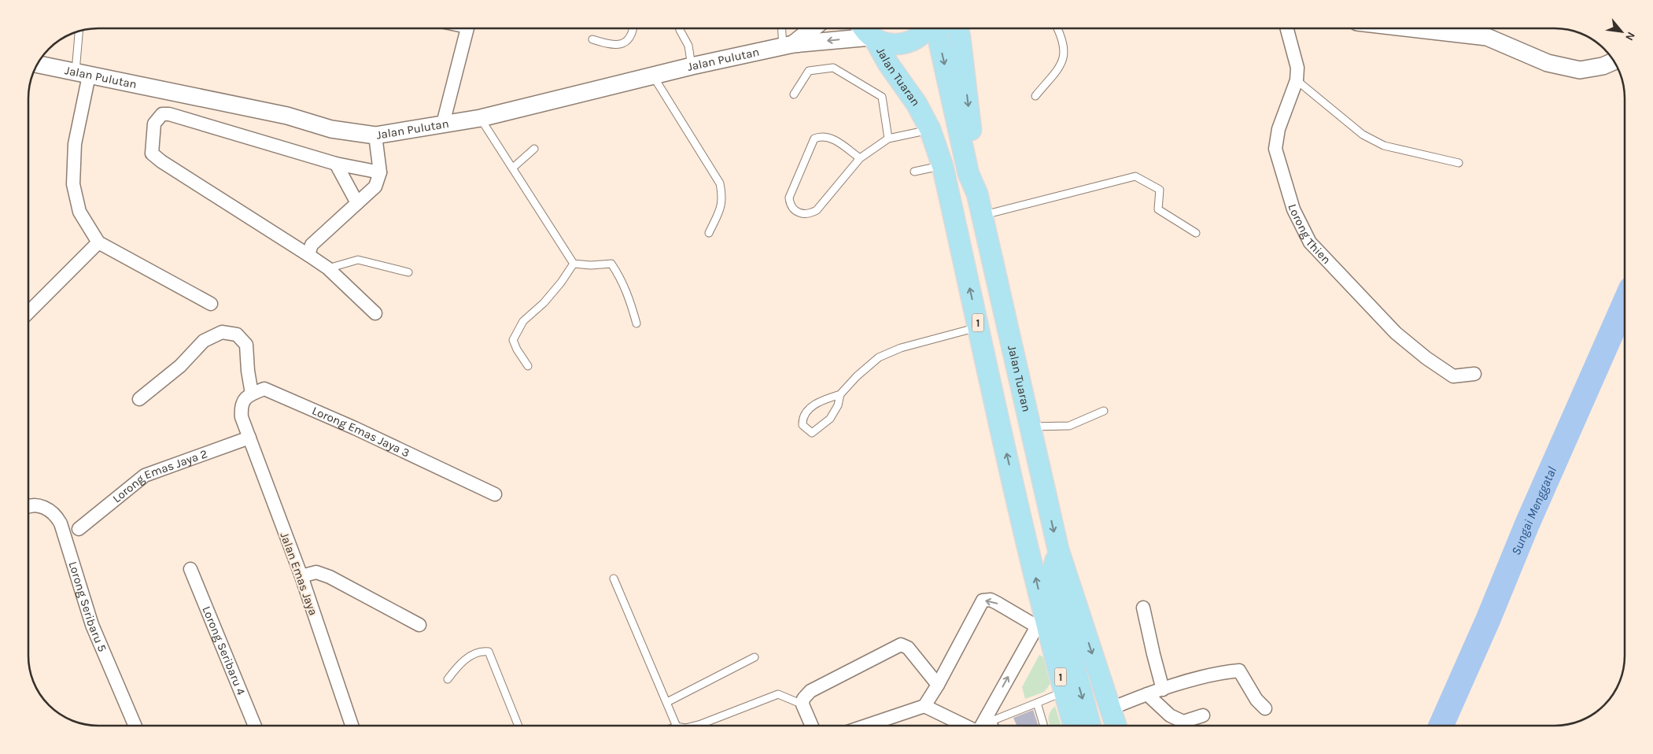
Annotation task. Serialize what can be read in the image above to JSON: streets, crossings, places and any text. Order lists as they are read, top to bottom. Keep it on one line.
{"streets":{"main road":["Jalan Tuaran","1"],"street":["Jalan Pulutan","Lorong Thien","Lorong Emas Jaya 3","Lorong Emas Jaya 2","Jalan Emas Jaya","Lorong Seribaru 5","Lorong Seribaru 4"]},"crossings":[["Jalan Pulutan","Jalan Tuaran"],["Lorong Emas Jaya 3","Jalan Emas Jaya"],["Lorong Emas Jaya 2","Jalan Emas Jaya"]],"water":["Sungai Menggatal"],"north":"bottom right"}
